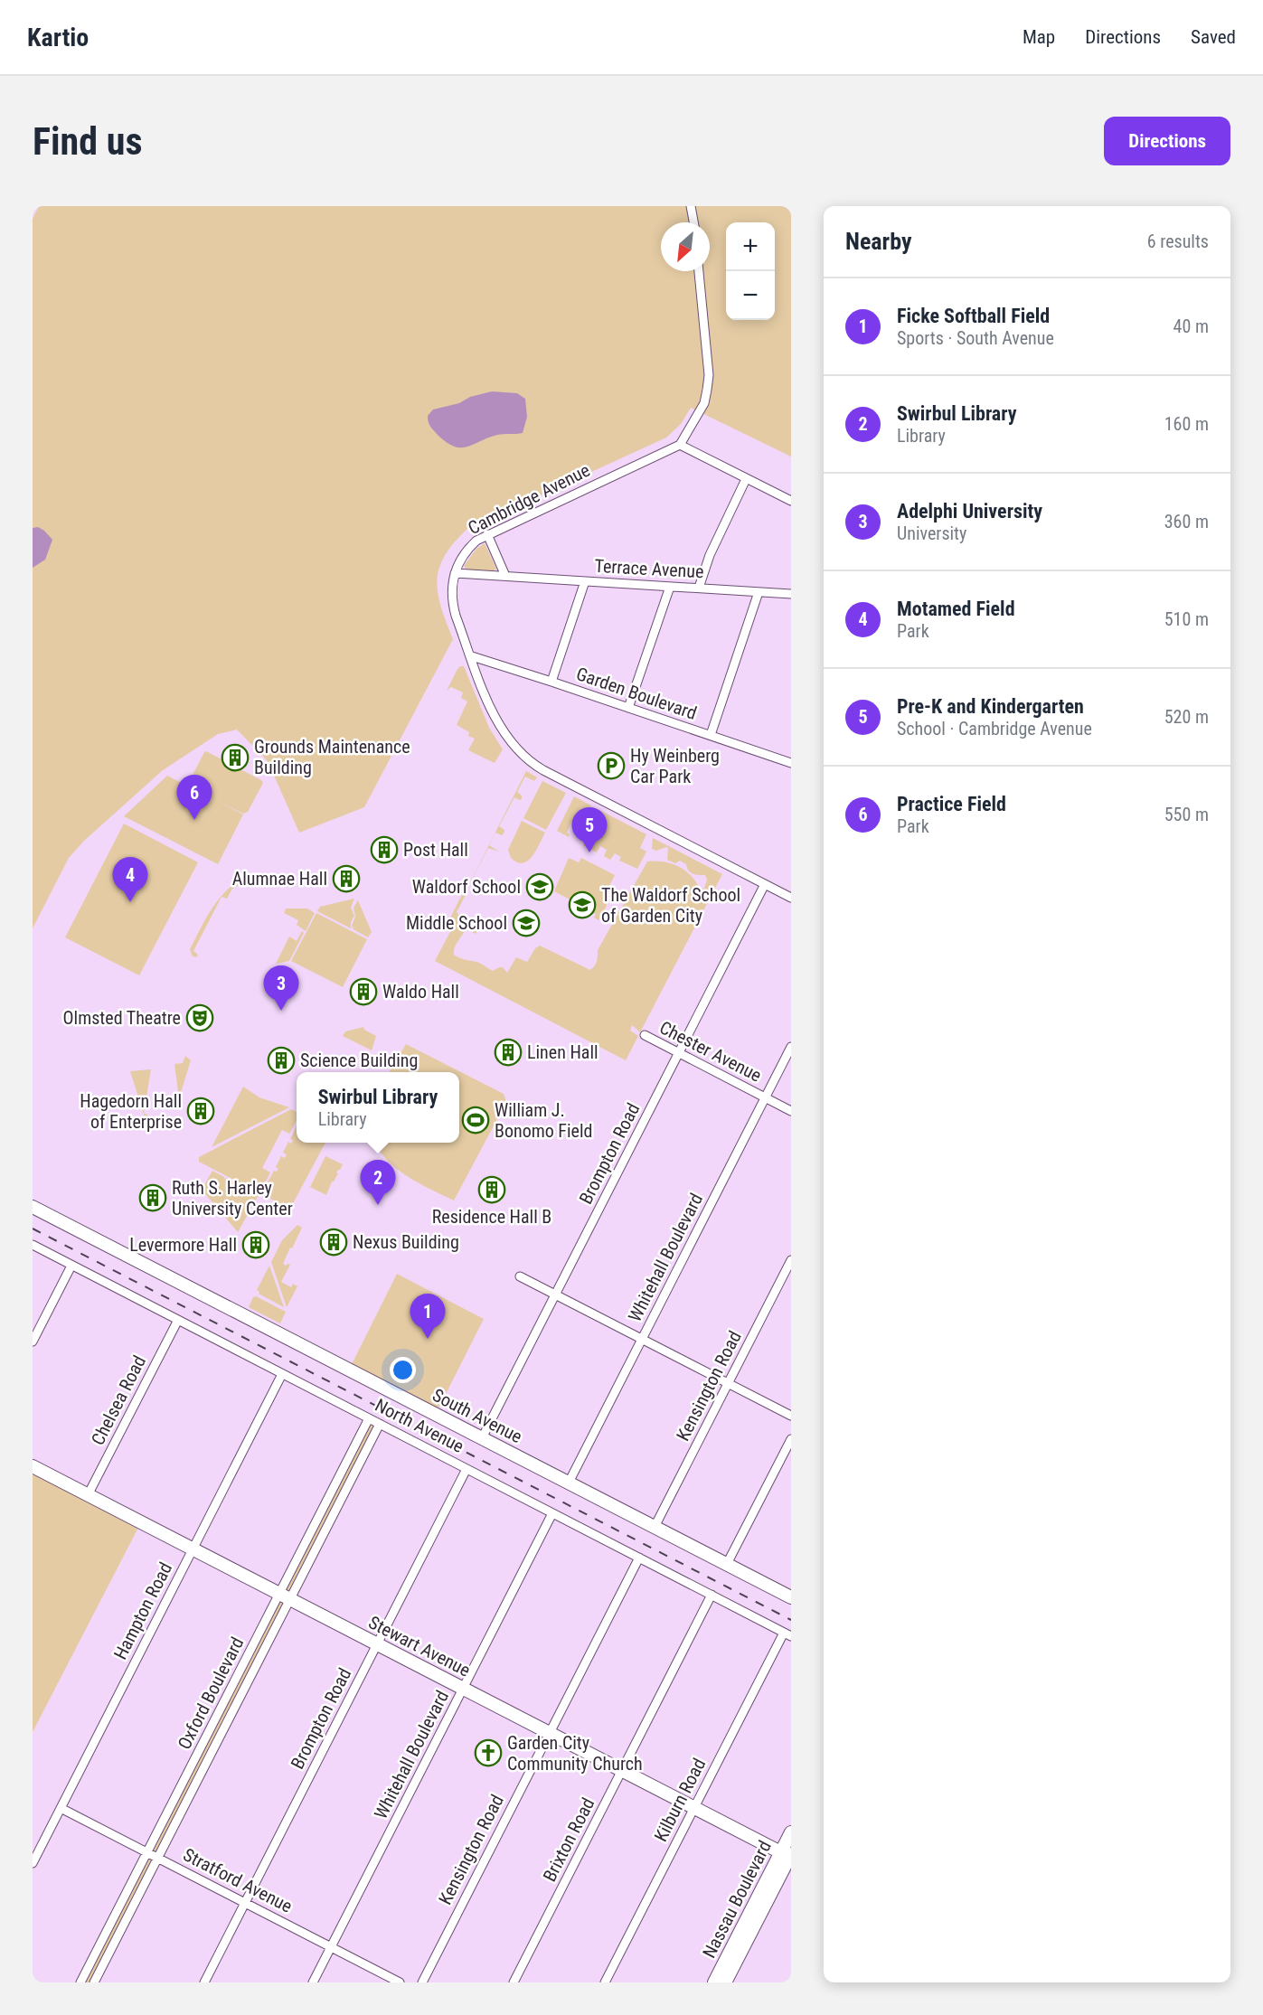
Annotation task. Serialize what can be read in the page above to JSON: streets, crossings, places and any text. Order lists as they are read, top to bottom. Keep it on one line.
{"streets":{"main road":["South Avenue","Stewart Avenue","Nassau Boulevard"],"street":["Cambridge Avenue","Terrace Avenue","Garden Boulevard","Chester Avenue","Brompton Road","Whitehall Boulevard","Kensington Road","Chelsea Road","North Avenue","Hampton Road","Oxford Boulevard","Kilburn Road","Brixton Road","Stratford Avenue"]},"crossings":[["Cambridge Avenue","Terrace Avenue"],["Cambridge Avenue","Garden Boulevard"],["Cambridge Avenue","Brompton Road"],["Chester Avenue","Brompton Road"],["Chester Avenue","Whitehall Boulevard"],["Brompton Road","South Avenue"],["Brompton Road","North Avenue"],["Brompton Road","Stewart Avenue"],["Brompton Road","Stratford Avenue"],["Whitehall Boulevard","South Avenue"],["Whitehall Boulevard","North Avenue"],["Whitehall Boulevard","Stewart Avenue"],["Whitehall Boulevard","Stratford Avenue"],["Kensington Road","South Avenue"],["Kensington Road","North Avenue"],["Kensington Road","Stewart Avenue"],["Chelsea Road","North Avenue"],["Chelsea Road","Stewart Avenue"],["North Avenue","Hampton Road"],["North Avenue","Oxford Boulevard"],["North Avenue","Kilburn Road"],["North Avenue","Brixton Road"],["Hampton Road","Stewart Avenue"],["Hampton Road","Stratford Avenue"],["Stewart Avenue","Oxford Boulevard"],["Stewart Avenue","Kilburn Road"],["Stewart Avenue","Brixton Road"],["Stewart Avenue","Nassau Boulevard"],["Oxford Boulevard","Stratford Avenue"]],"places":{"building":["Grounds Maintenance Building","Post Hall","Alumnae Hall","Waldo Hall","Linen Hall","Science Building","Hagedorn Hall of Enterprise","Residence Hall B","Ruth S. Harley University Center","Nexus Building","Levermore Hall"],"parking":["Hy Weinberg Car Park"],"school or university":["Waldorf School","The Waldorf School of Garden City","Middle School"],"theatre":["Olmsted Theatre"],"sports":["William J. Bonomo Field"],"church":["Garden City Community Church"]},"north":"bottom left","page":{"header":"Kartio","nav":["Map","Directions","Saved"],"buttons":"Directions","title":"Find us","heading":["Nearby","6 results"],"map_buttons":["+","−"],"list":[{"mark":"1","name":"Ficke Softball Field","note":"Sports · South Avenue","value":"40 m"},{"mark":"2","name":"Swirbul Library","note":"Library","value":"160 m"},{"mark":"3","name":"Adelphi University","note":"University","value":"360 m"},{"mark":"4","name":"Motamed Field","note":"Park","value":"510 m"},{"mark":"5","name":"Pre-K and Kindergarten","note":"School · Cambridge Avenue","value":"520 m"},{"mark":"6","name":"Practice Field","note":"Park","value":"550 m"}],"pins":["6","5","4","3","2","1"],"popup":["Swirbul Library","Library"]}}
